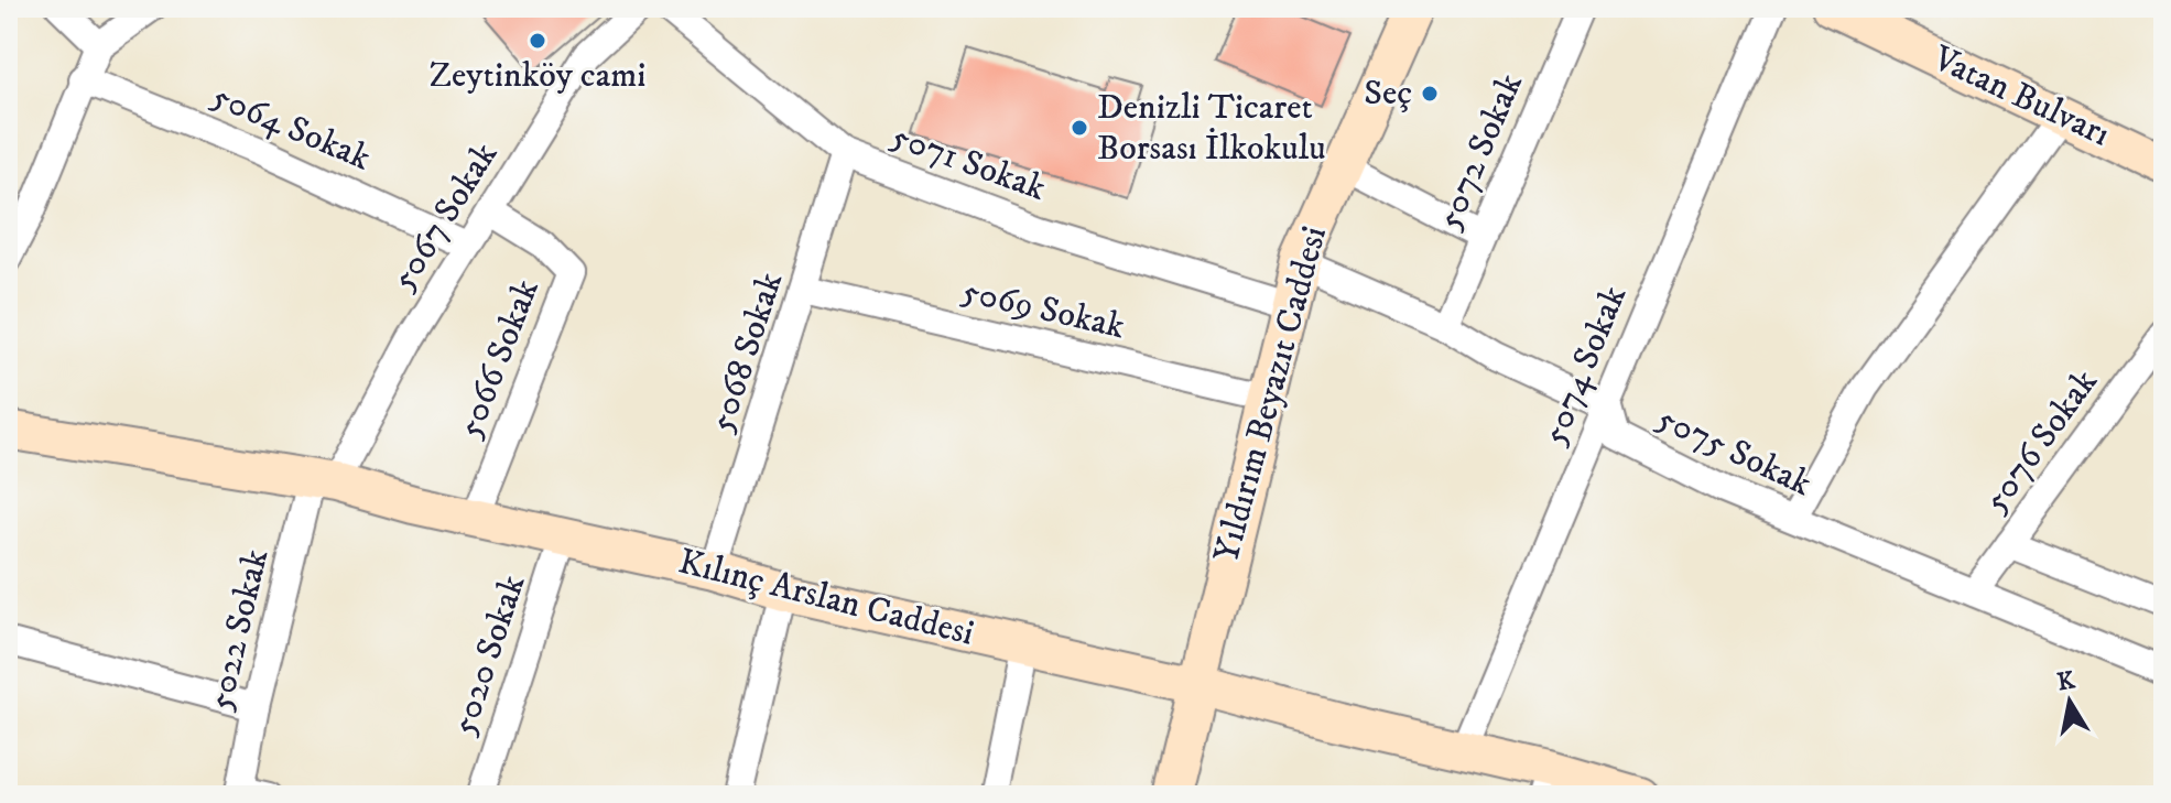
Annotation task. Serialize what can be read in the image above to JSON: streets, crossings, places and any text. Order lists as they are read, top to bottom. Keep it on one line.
{"streets":{"street":["Vatan Bulvarı","5064 Sokak","5072 Sokak","5071 Sokak","5067 Sokak","5069 Sokak","5068 Sokak","5066 Sokak","5074 Sokak","Yıldırım Beyazıt Caddesi","5076 Sokak","5075 Sokak","Kılınç Arslan Caddesi","5022 Sokak","5020 Sokak"]},"crossings":[["5064 Sokak","5067 Sokak"],["5072 Sokak","5075 Sokak"],["5071 Sokak","5068 Sokak"],["5071 Sokak","Yıldırım Beyazıt Caddesi"],["5067 Sokak","5066 Sokak"],["5067 Sokak","Kılınç Arslan Caddesi"],["5067 Sokak","5022 Sokak"],["5069 Sokak","5068 Sokak"],["5069 Sokak","Yıldırım Beyazıt Caddesi"],["5068 Sokak","Kılınç Arslan Caddesi"],["5066 Sokak","Kılınç Arslan Caddesi"],["5074 Sokak","5075 Sokak"],["5074 Sokak","Kılınç Arslan Caddesi"],["Yıldırım Beyazıt Caddesi","5075 Sokak"],["Yıldırım Beyazıt Caddesi","Kılınç Arslan Caddesi"],["5076 Sokak","5075 Sokak"],["Kılınç Arslan Caddesi","5022 Sokak"],["Kılınç Arslan Caddesi","5020 Sokak"]],"places":["Zeytinköy cami","Seç","Denizli Ticaret Borsası İlkokulu"],"north":"top"}
